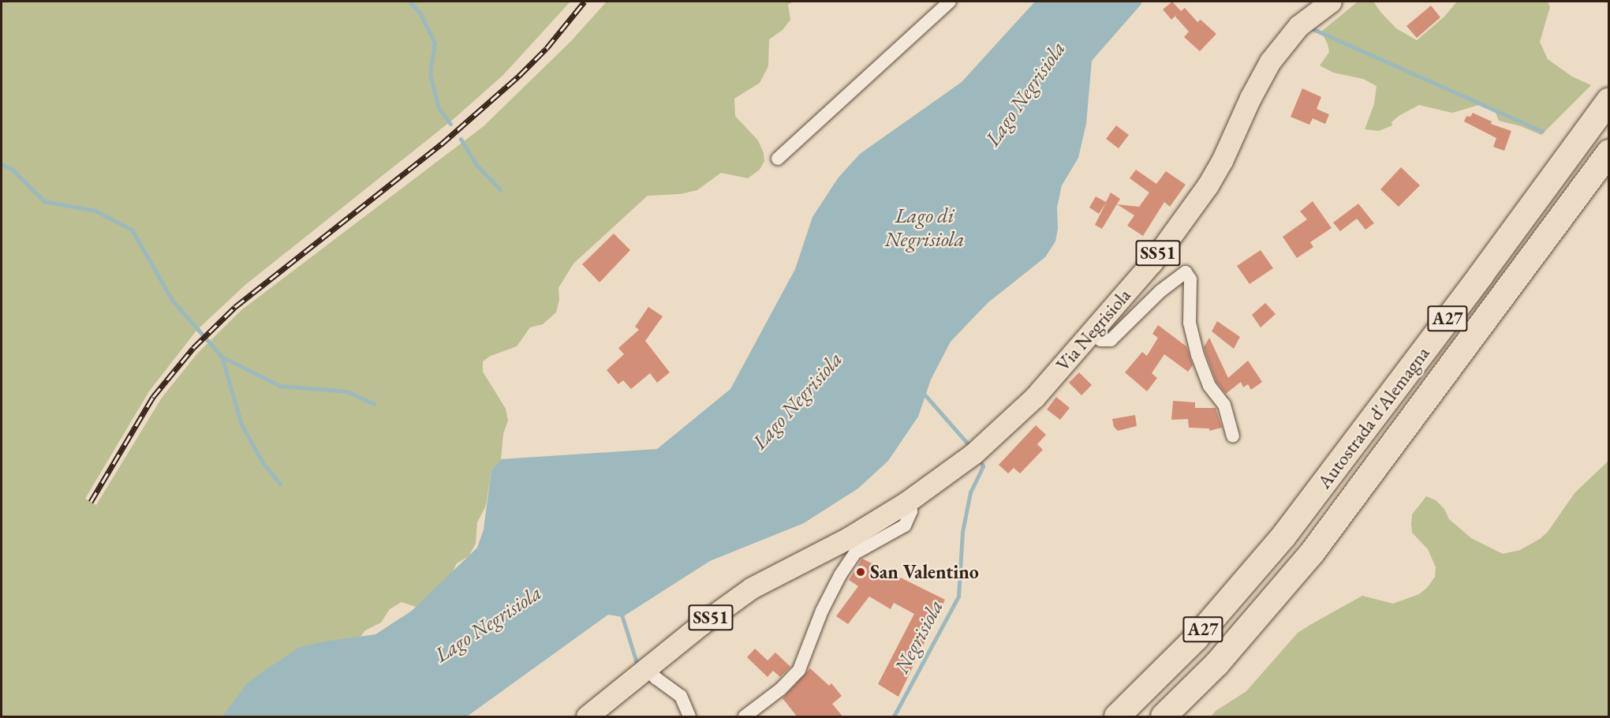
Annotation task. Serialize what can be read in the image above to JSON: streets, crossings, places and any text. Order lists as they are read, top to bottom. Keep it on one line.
{"streets":{"highway":["A27","Autostrada d'Alemagna"],"main road":["SS51","Via Negrisiola"]},"crossings":[["SS51","Via Negrisiola"]],"water":["Lago Negrisiola","Lago di Negrisiola","Negrisiola"],"places":["San Valentino"]}
